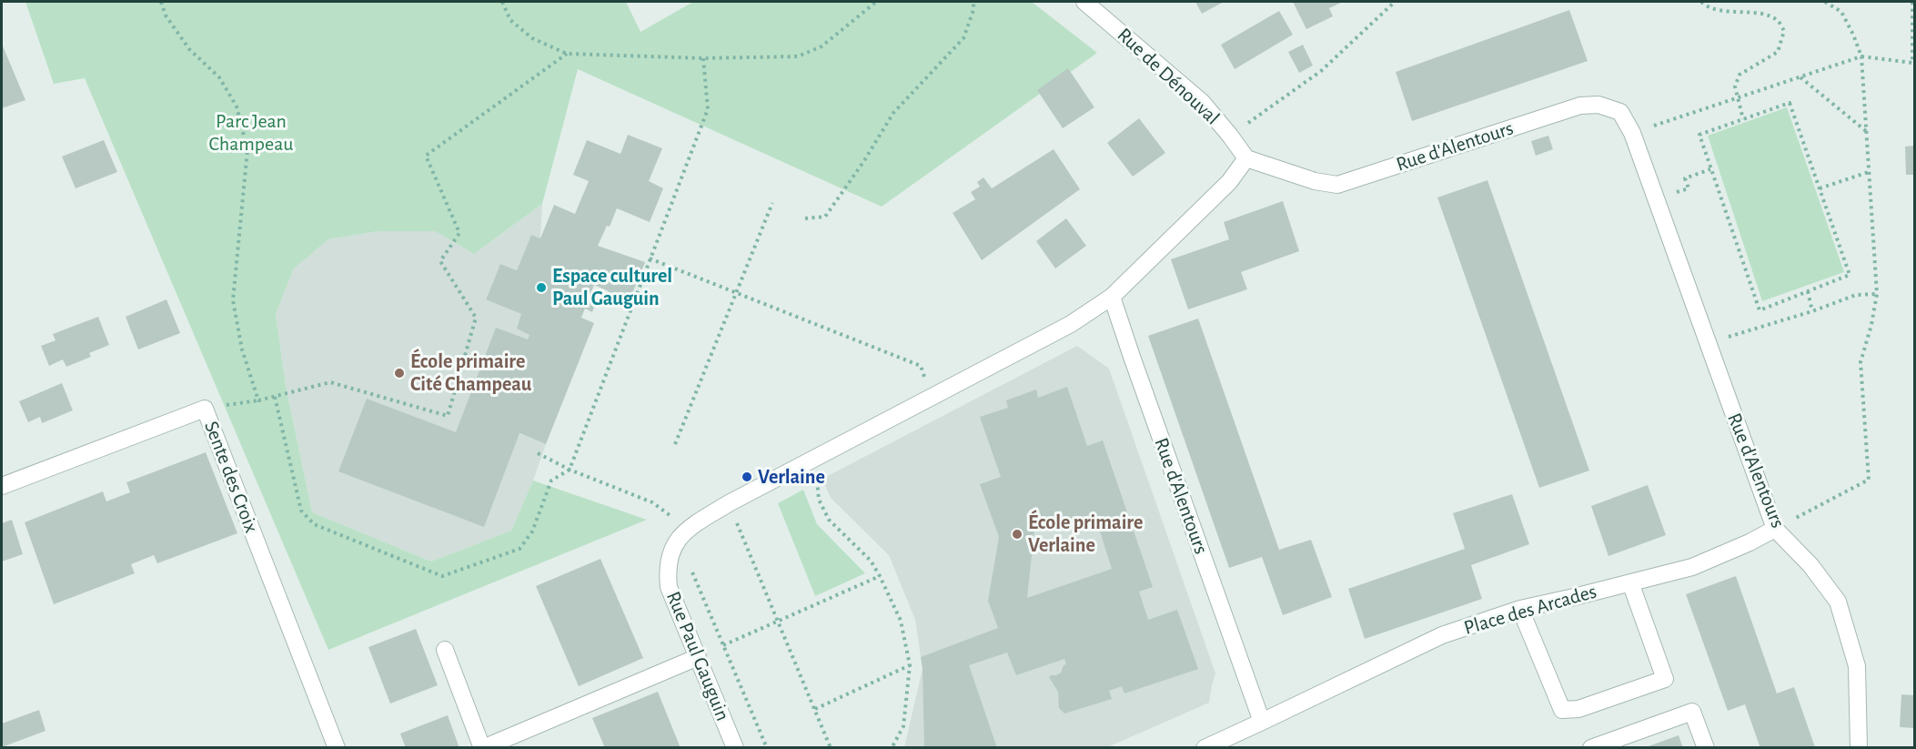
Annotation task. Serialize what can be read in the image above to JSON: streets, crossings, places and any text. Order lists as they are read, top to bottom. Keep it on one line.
{"streets":{"street":["Rue de Dénouval","Rue d'Alentours","Sente des Croix","Place des Arcades","Rue Paul Gauguin"]},"crossings":[["Rue de Dénouval","Rue d'Alentours"],["Rue d'Alentours","Place des Arcades"]],"parks":["Parc Jean Champeau"],"places":["Espace culturel Paul Gauguin","École primaire Cité Champeau","Verlaine","École primaire Verlaine"]}
